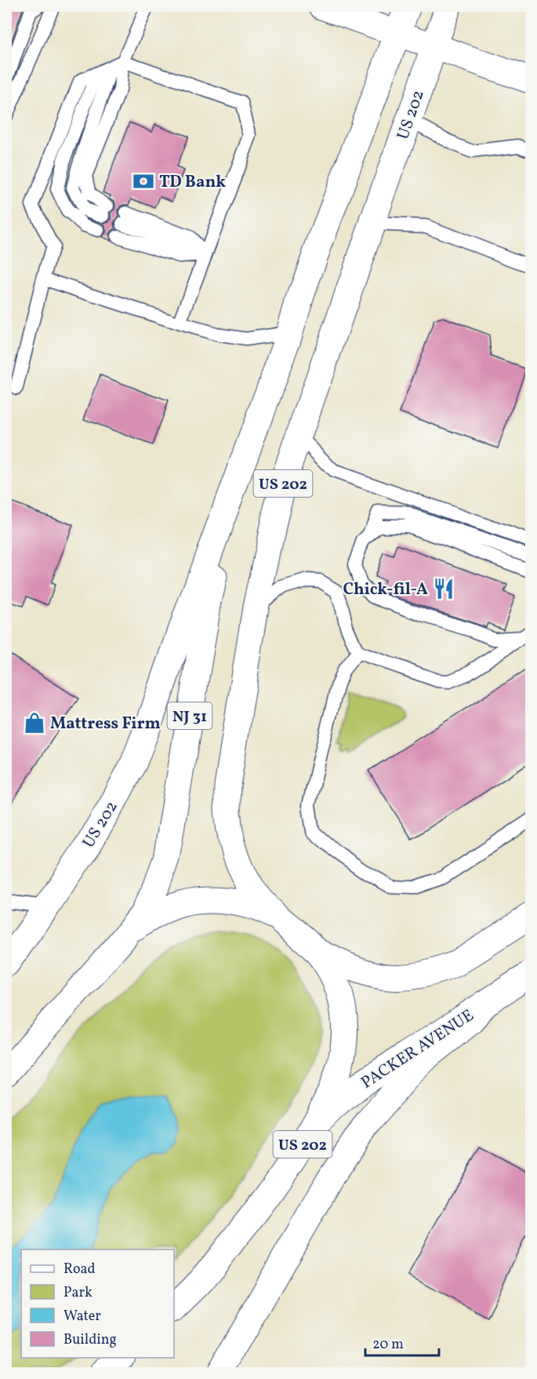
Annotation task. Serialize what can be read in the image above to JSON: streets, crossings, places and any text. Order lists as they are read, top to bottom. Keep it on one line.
{"streets":{"main road":["US 202","NJ 31","PACKER AVENUE"]},"crossings":[["US 202","NJ 31"],["US 202","PACKER AVENUE"]],"places":{"bank":["TD Bank"],"restaurant":["Chick-fil-A"],"shop":["Mattress Firm"]},"legend":["Road","Park","Water","Building"],"scale_bar":"20 m"}
